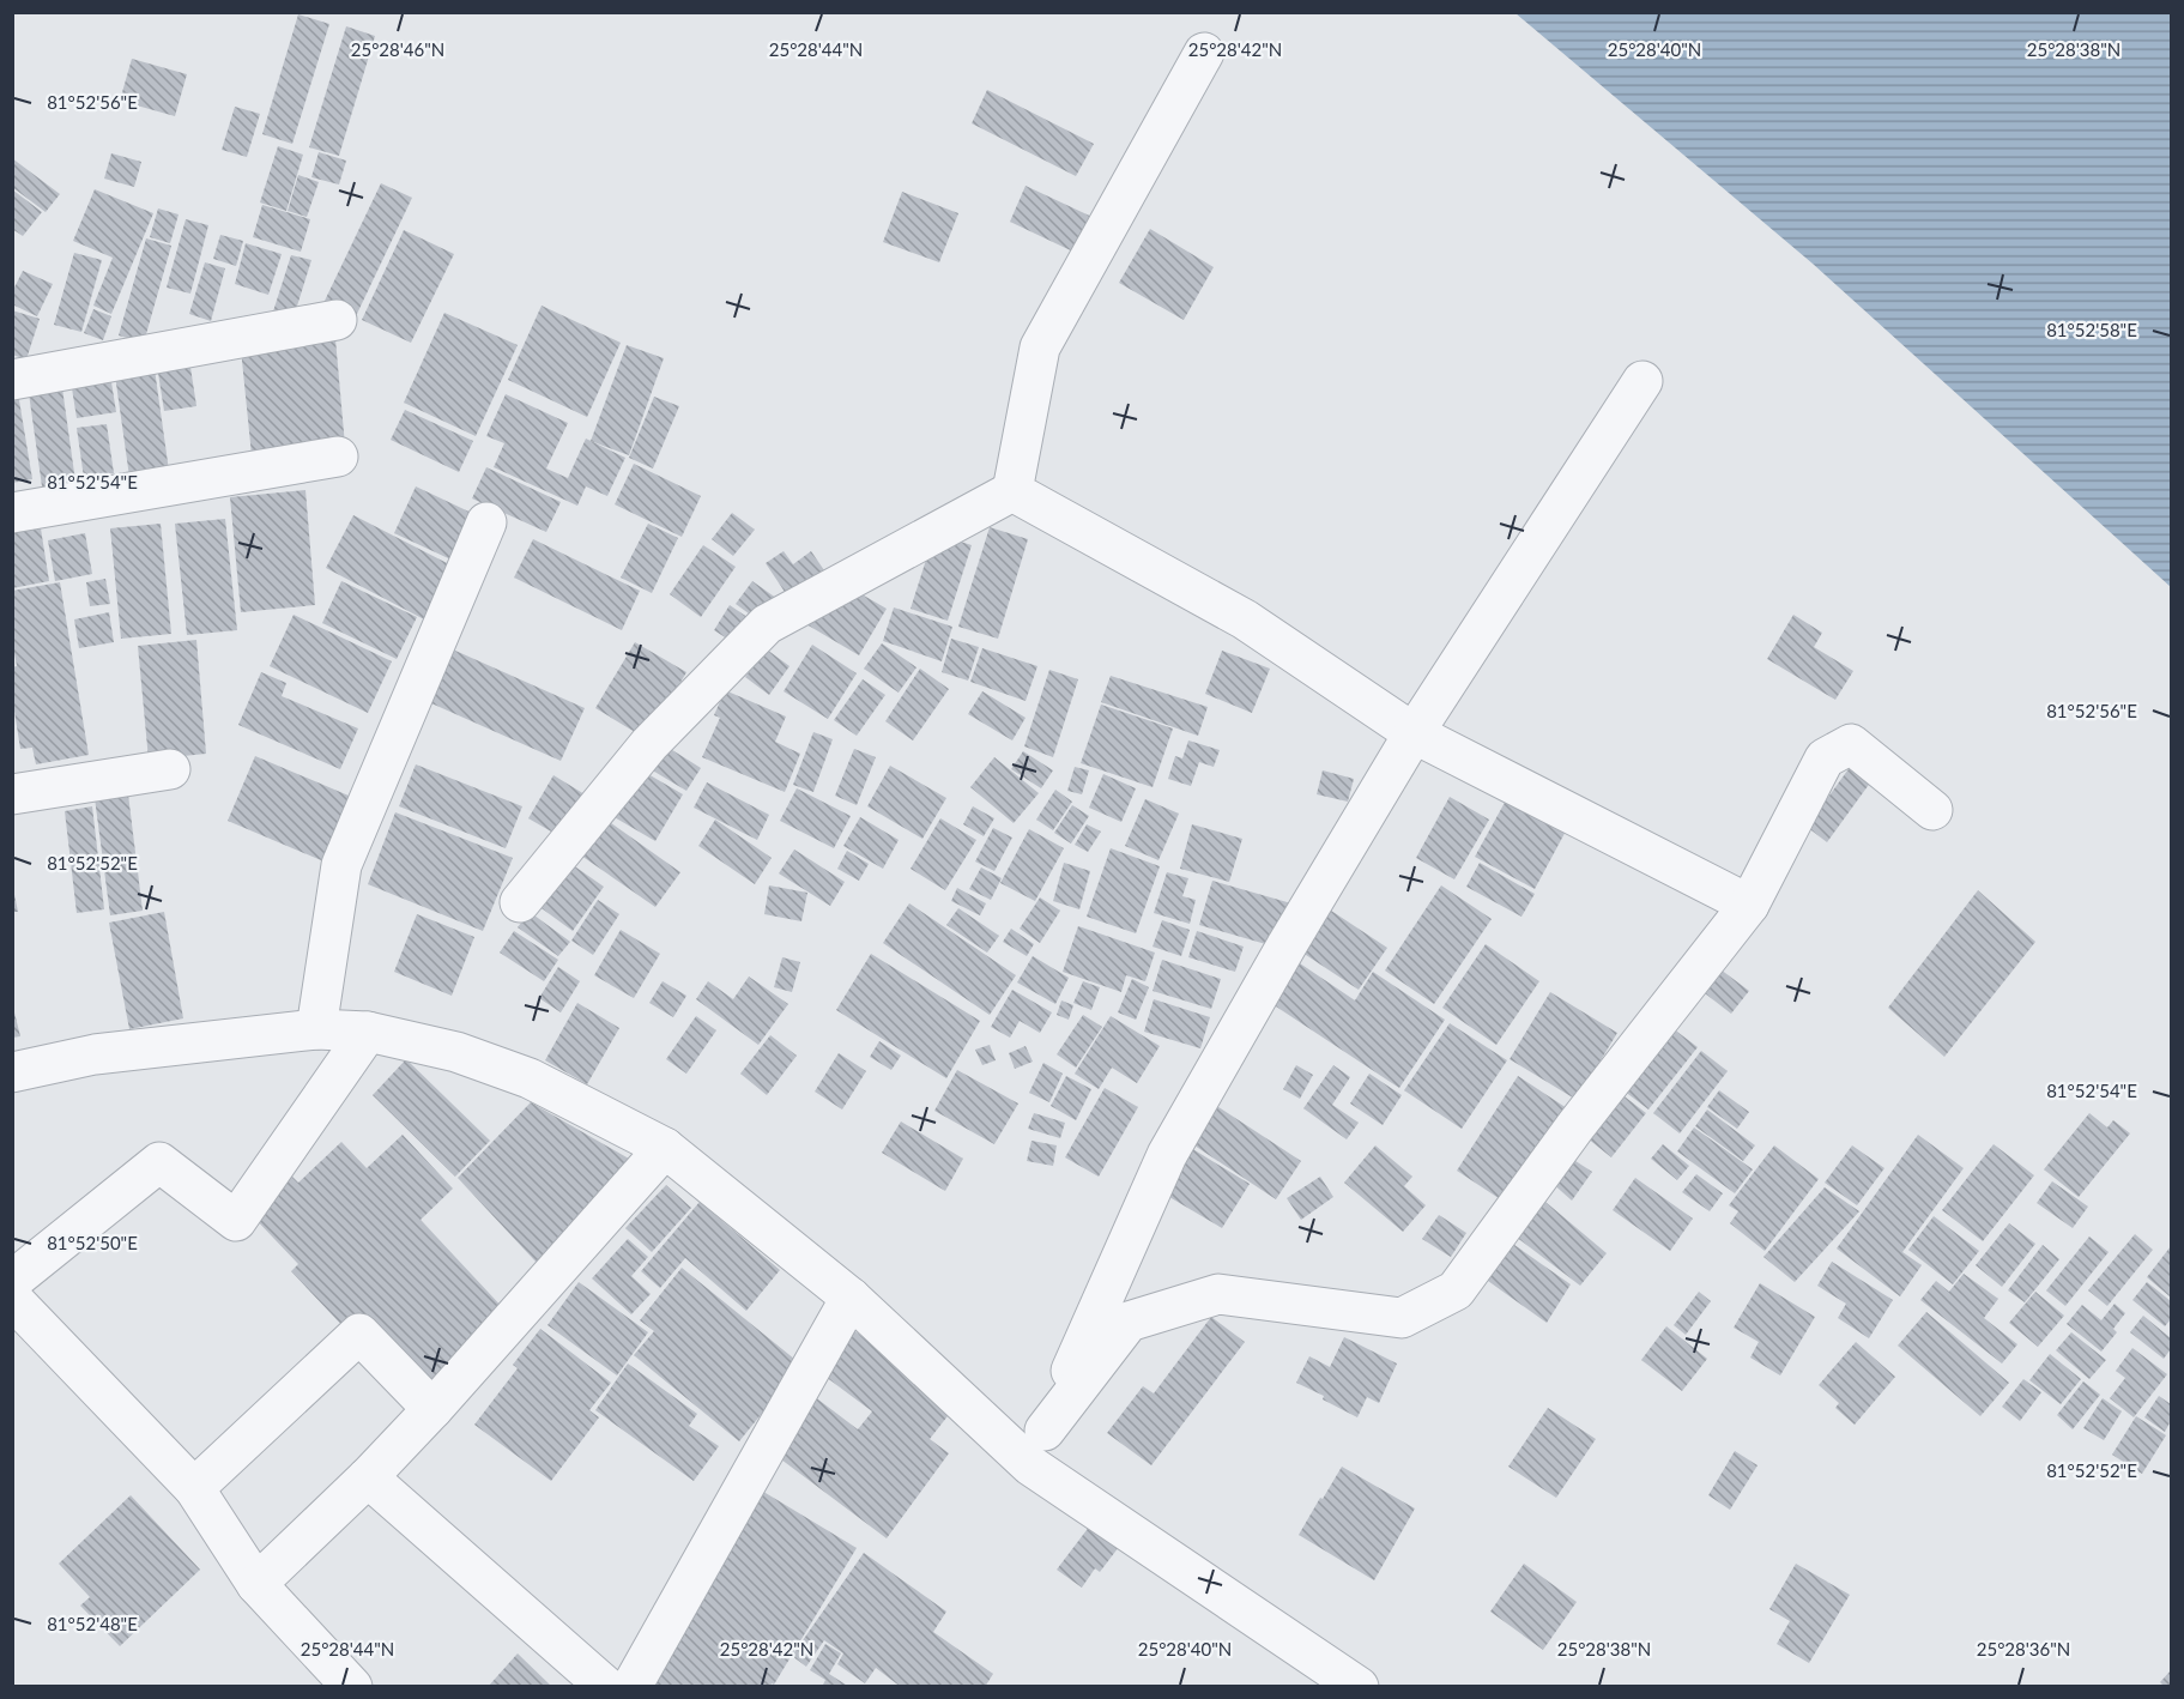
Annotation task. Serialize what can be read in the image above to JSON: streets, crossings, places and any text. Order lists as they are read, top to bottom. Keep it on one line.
{"coordinates":["25°28'46\"N","25°28'44\"N","25°28'42\"N","25°28'40\"N","25°28'38\"N","81°52'56\"E","81°52'58\"E","81°52'54\"E","81°52'52\"E","81°52'50\"E","81°52'48\"E","25°28'36\"N"]}
